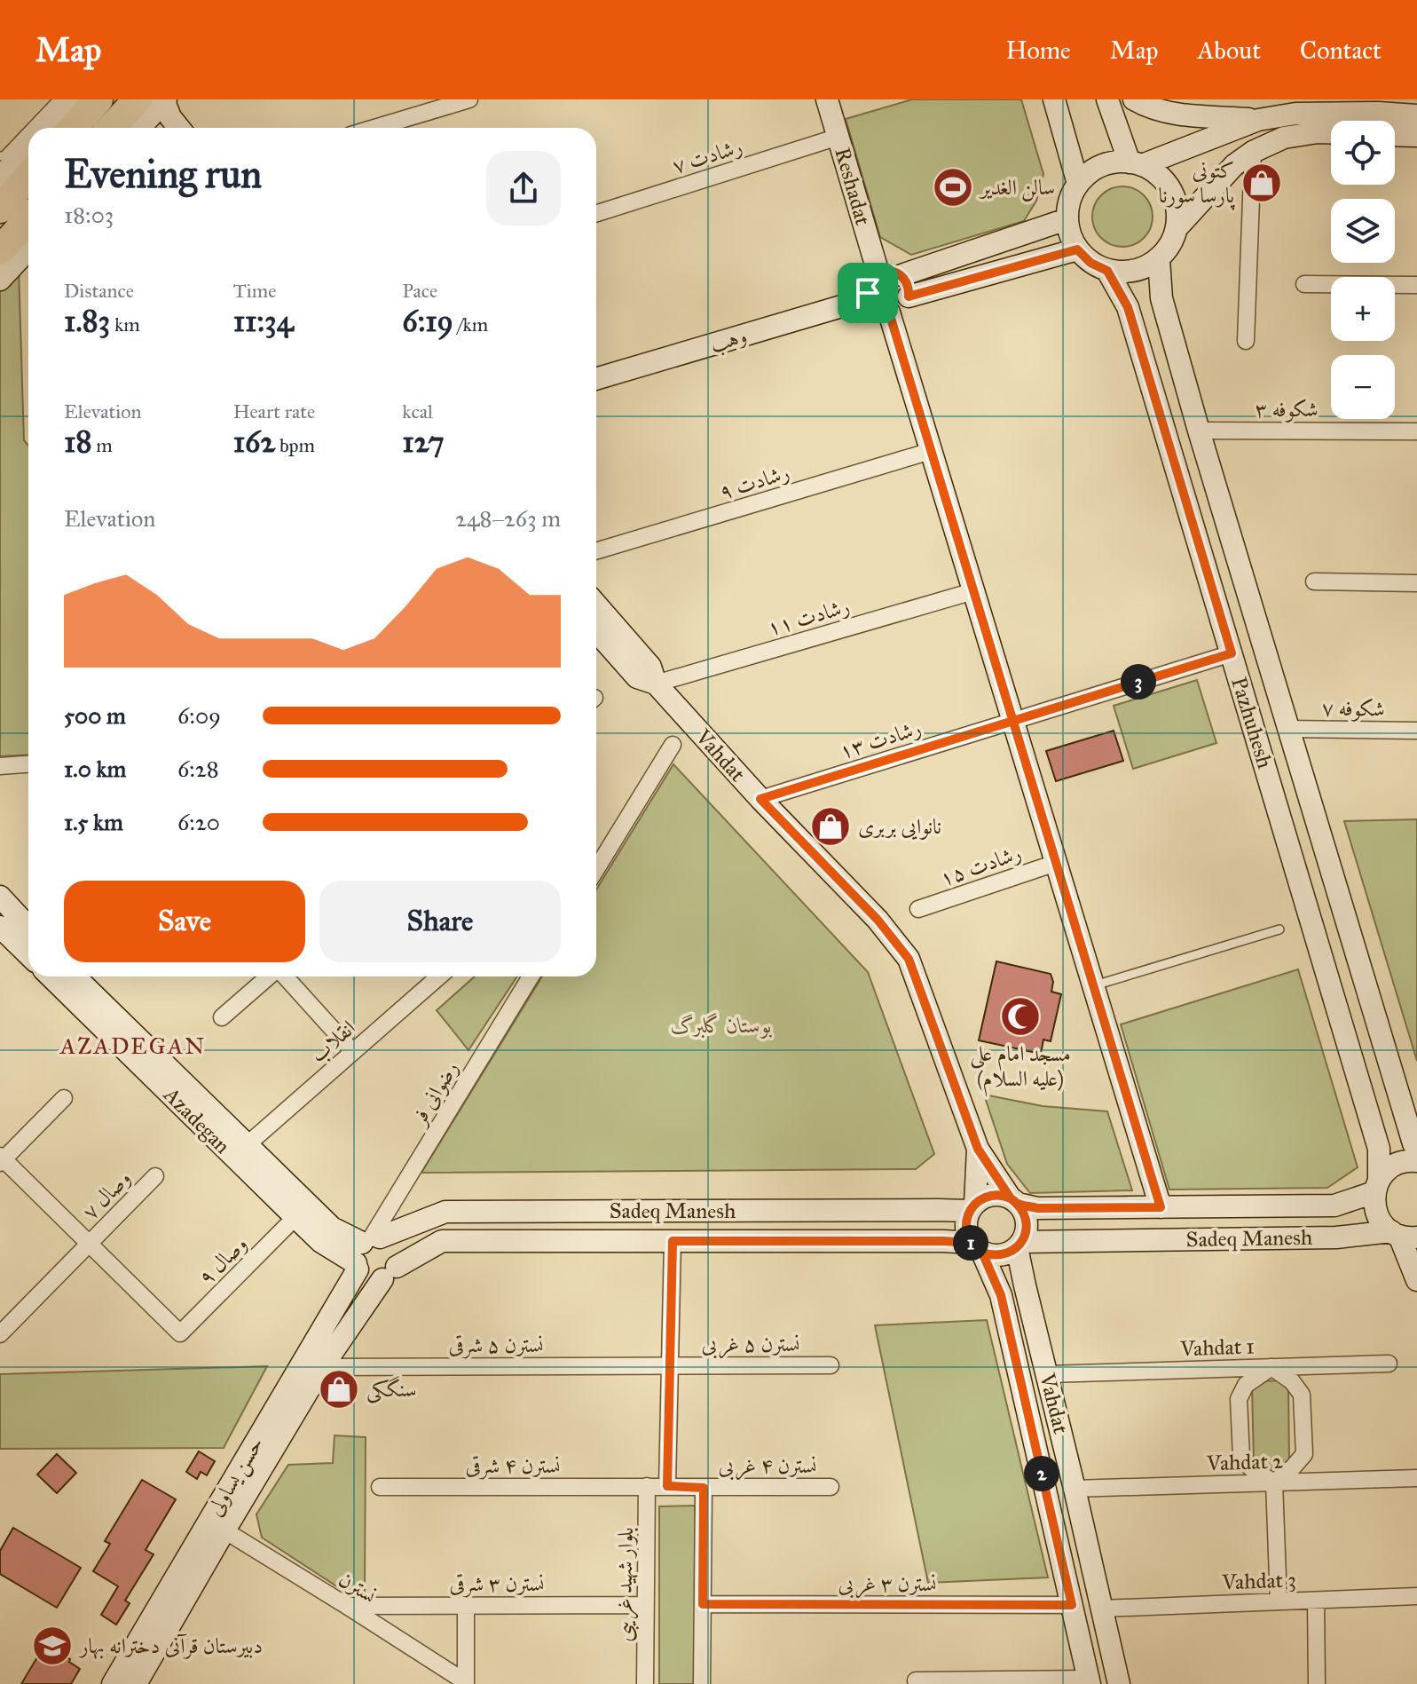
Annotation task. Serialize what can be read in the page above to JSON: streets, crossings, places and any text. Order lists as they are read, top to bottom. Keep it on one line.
{"streets":{"street":["رشادت ۷","Reshadat","وهب","شکوفه ۳","رشادت ۹","رشادت ۱۱","شکوفه ۷","Pazhuhesh","رشادت ۱۳","Vahdat","رشادت ۱۵","انقلاب","رضوانی فر","Azadegan","وصال ۷","Sadeq Manesh","وصال ۹","نسترن ۵ غربی","نسترن ۵ شرقی","Vahdat 1","Vahdat 2","نسترن ۴ شرقی","نسترن ۴ غربی","حسن یساولی","Vahdat 3","نسترن ۳ شرقی","نسترن ۳ غربی","بلوار شهید غریبی","نسترن"]},"crossings":[["رشادت ۷","Reshadat"],["Reshadat","وهب"],["شکوفه ۳","Pazhuhesh"],["رشادت ۱۱","Vahdat"],["شکوفه ۷","Pazhuhesh"],["Pazhuhesh","رشادت ۱۳"],["Pazhuhesh","Sadeq Manesh"],["رشادت ۱۳","Vahdat"],["Vahdat","Sadeq Manesh"],["Vahdat","Vahdat 1"],["Vahdat","Vahdat 2"],["Vahdat","Vahdat 3"],["Vahdat","نسترن ۳ غربی"],["انقلاب","Azadegan"],["رضوانی فر","Azadegan"],["رضوانی فر","Sadeq Manesh"],["رضوانی فر","حسن یساولی"],["Azadegan","Sadeq Manesh"],["Azadegan","وصال ۹"],["Azadegan","حسن یساولی"],["وصال ۷","وصال ۹"],["Sadeq Manesh","حسن یساولی"],["نسترن ۵ غربی","نسترن ۵ شرقی"],["نسترن ۵ شرقی","حسن یساولی"],["Vahdat 1","Vahdat 2"],["نسترن ۴ شرقی","نسترن ۴ غربی"],["نسترن ۴ شرقی","بلوار شهید غریبی"],["حسن یساولی","نسترن"],["نسترن ۳ شرقی","بلوار شهید غریبی"],["نسترن ۳ شرقی","نسترن"]],"districts":["AZADEGAN"],"parks":["بوستان گلبرگ"],"places":{"shop":["کتونی پارسا سورنا","نانوایی بربری","سنگکی"],"sports":["سالن الغدیر"],"mosque":["مسجد امام علی (علیه السلام)"],"school or university":["دبیرستان قرآنی دخترانه بهار"]},"page":{"header":"Map","nav":["Home","Map","About","Contact"],"map_buttons":["+","−"],"heading":["Evening run","18:03"],"stats":[["Distance","1.83 km"],["Time","11:34"],["Pace","6:19 /km"],["Elevation","18 m"],["Heart rate","162 bpm"],["kcal","127"]],"chart":["Elevation","248–263 m"],"pins":["3","1","2"],"list":[{"name":"500 m","note":"6:09"},{"name":"1.0 km","note":"6:28"},{"name":"1.5 km","note":"6:20"}],"buttons":["Save","Share"]}}
